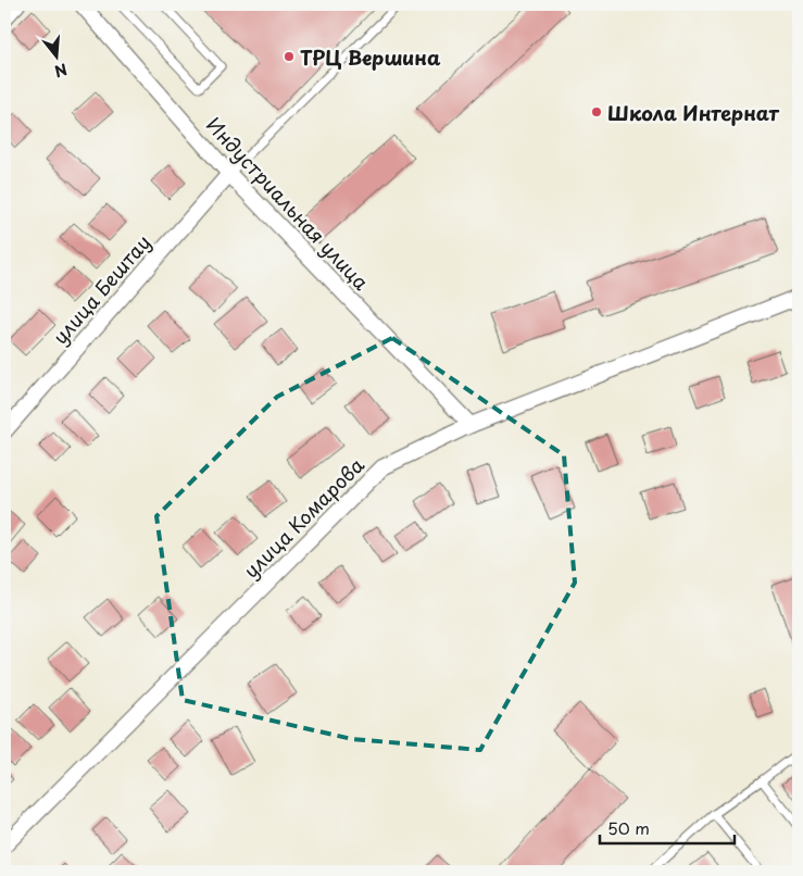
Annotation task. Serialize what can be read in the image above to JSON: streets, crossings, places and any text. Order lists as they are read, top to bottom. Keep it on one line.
{"streets":{"street":["Индустриальная улица","улица Бештау","улица Комарова"]},"crossings":[["Индустриальная улица","улица Бештау"],["Индустриальная улица","улица Комарова"]],"places":["ТРЦ Вершина","Школа Интернат"],"scale_bar":"50 m","north":"bottom"}
